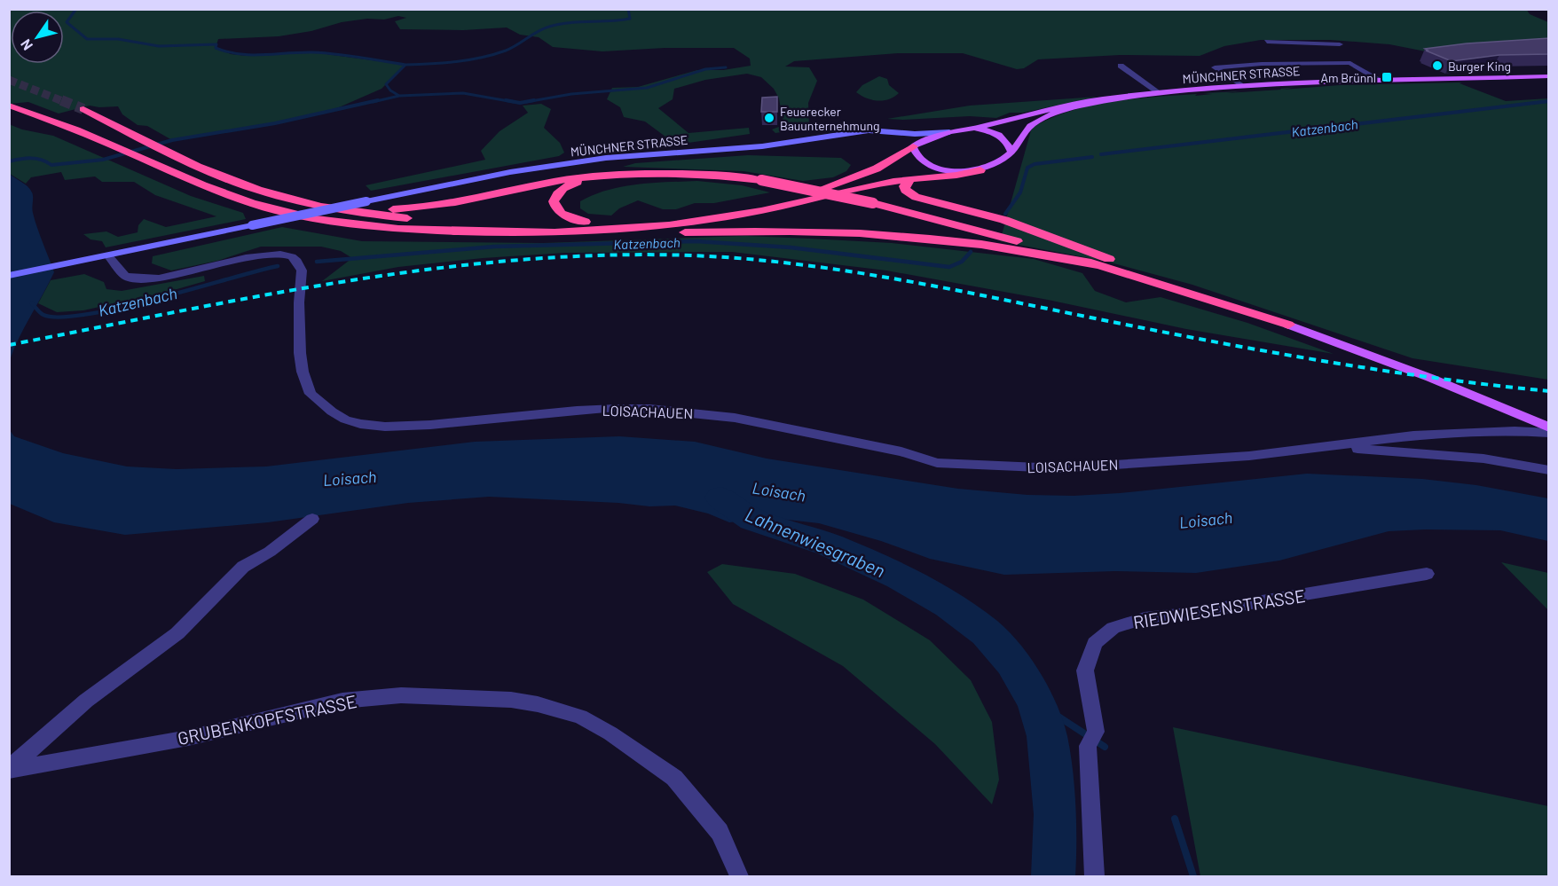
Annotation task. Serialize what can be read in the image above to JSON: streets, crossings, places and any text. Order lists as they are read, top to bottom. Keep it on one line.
{"streets":{"main road":["MÜNCHNER STRASSE"],"street":["LOISACHAUEN","RIEDWIESENSTRASSE","GRUBENKOPFSTRASSE"]},"crossings":[["MÜNCHNER STRASSE","LOISACHAUEN"]],"water":["Katzenbach","Loisach","Lahnenwiesgraben"],"places":{"other":["Burger King","Feuerecker Bauunternehmung"],"transit":["Am Brünnl"]},"north":"bottom left"}
